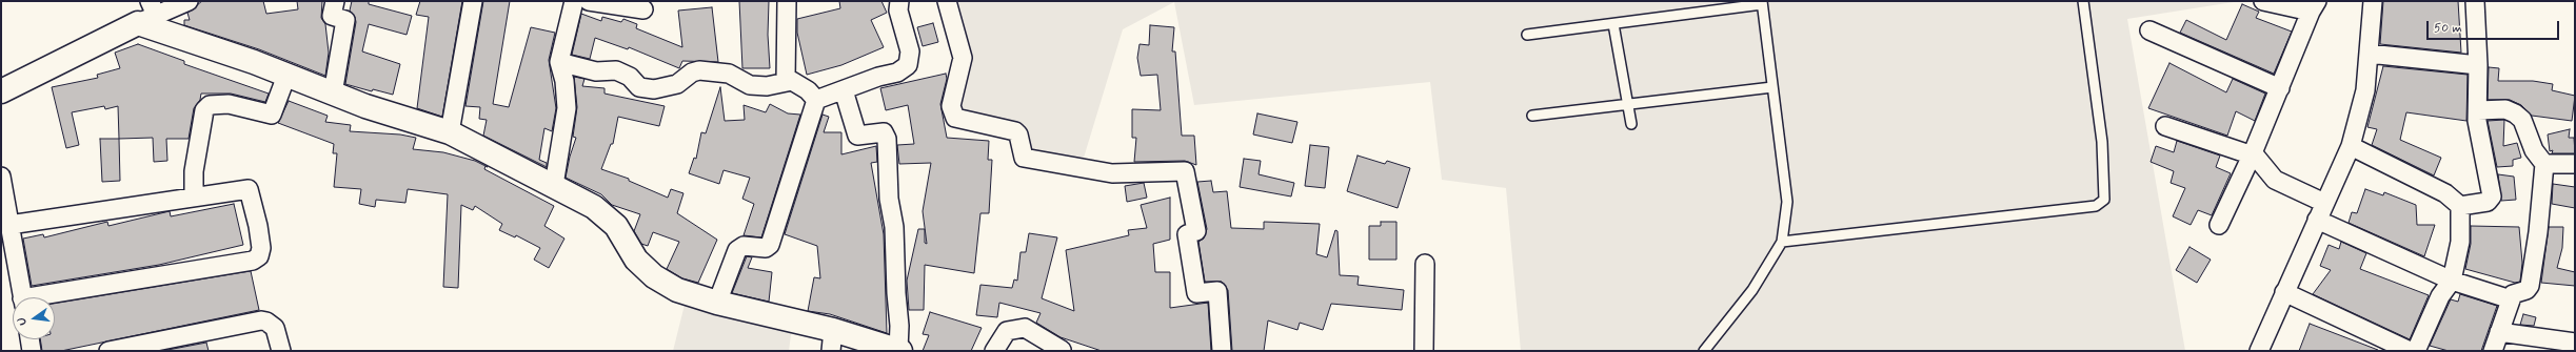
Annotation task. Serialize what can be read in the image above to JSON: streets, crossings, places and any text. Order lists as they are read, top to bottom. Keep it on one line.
{"scale_bar":"50 m","north":"left"}
